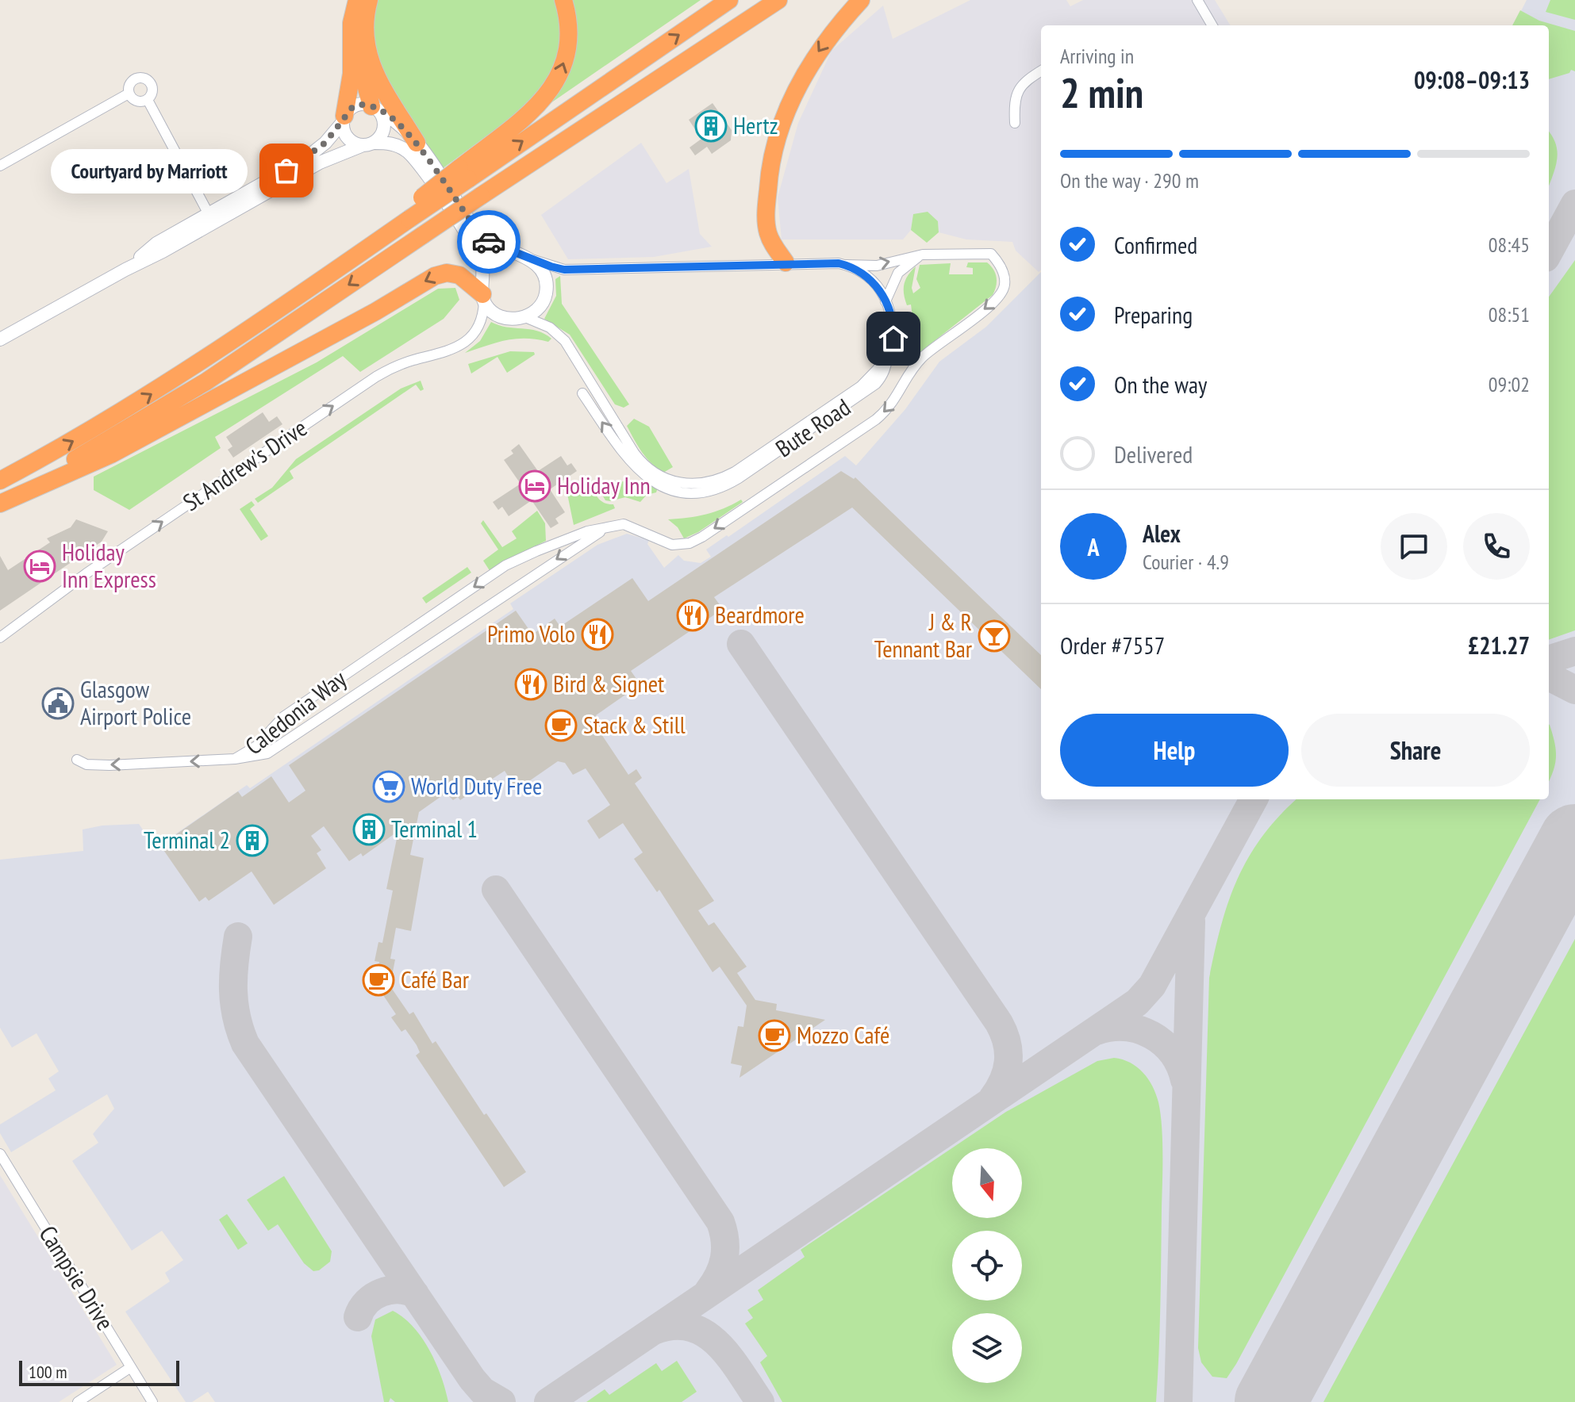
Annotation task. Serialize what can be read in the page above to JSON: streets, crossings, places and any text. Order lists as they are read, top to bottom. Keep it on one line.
{"streets":{"street":["Bute Road","St Andrew's Drive","Caledonia Way","Campsie Drive"]},"one_way":["St Andrew's Drive","Caledonia Way"],"places":{"building":["Hertz","Terminal 1","Terminal 2"],"other":["Courtyard by Marriott"],"hotel":["Holiday Inn","Holiday Inn Express"],"restaurant":["Beardmore","Primo Volo","Bird & Signet"],"bar":["J & R Tennant Bar"],"public building":["Glasgow Airport Police"],"cafe":["Stack & Still","Café Bar","Mozzo Café"],"supermarket":["World Duty Free"]},"scale_bar":"100 m","north":"bottom","page":{"heading":["2 min","Arriving in","09:08–09:13"],"panel":["Alex","Courier · 4.9","Order #7557","£21.27"],"bar":"On the way · 290 m","bubble":"Courtyard by Marriott","list":[["Confirmed","08:45"],["Preparing","08:51"],["On the way","09:02"],"Delivered"],"round":"A","buttons":["Help","Share"],"scale":"100 m"}}
